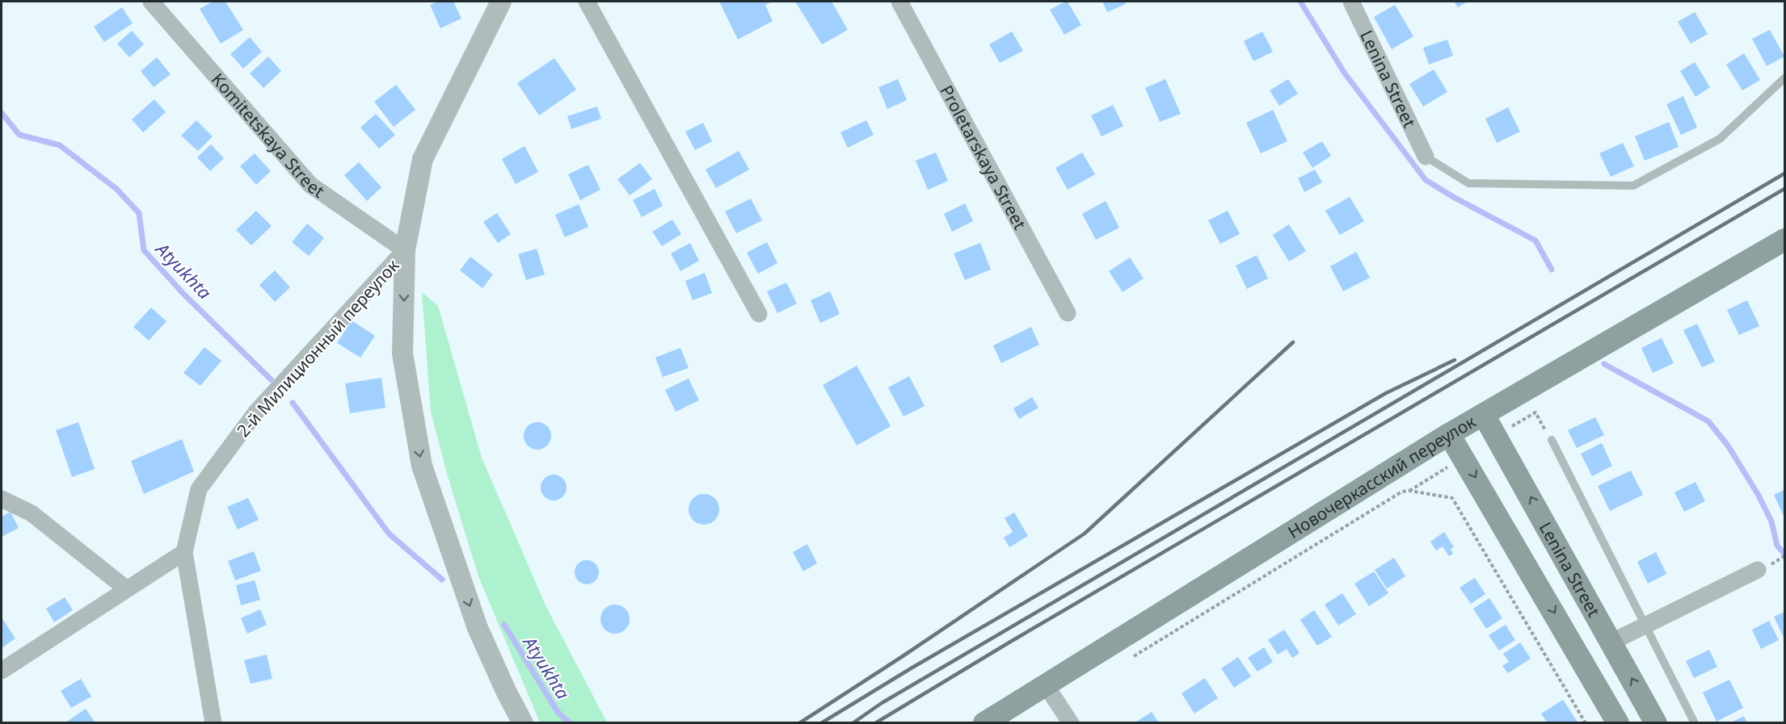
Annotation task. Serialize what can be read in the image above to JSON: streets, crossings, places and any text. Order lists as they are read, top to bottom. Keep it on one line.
{"streets":{"main road":["Lenina Street","Новочеркасский переулок"],"street":["Komitetskaya Street","Proletarskaya Street","2-й Милиционный переулок"]},"crossings":[["Lenina Street","Новочеркасский переулок"],["Komitetskaya Street","2-й Милиционный переулок"]],"water":["Atyukhta"]}
